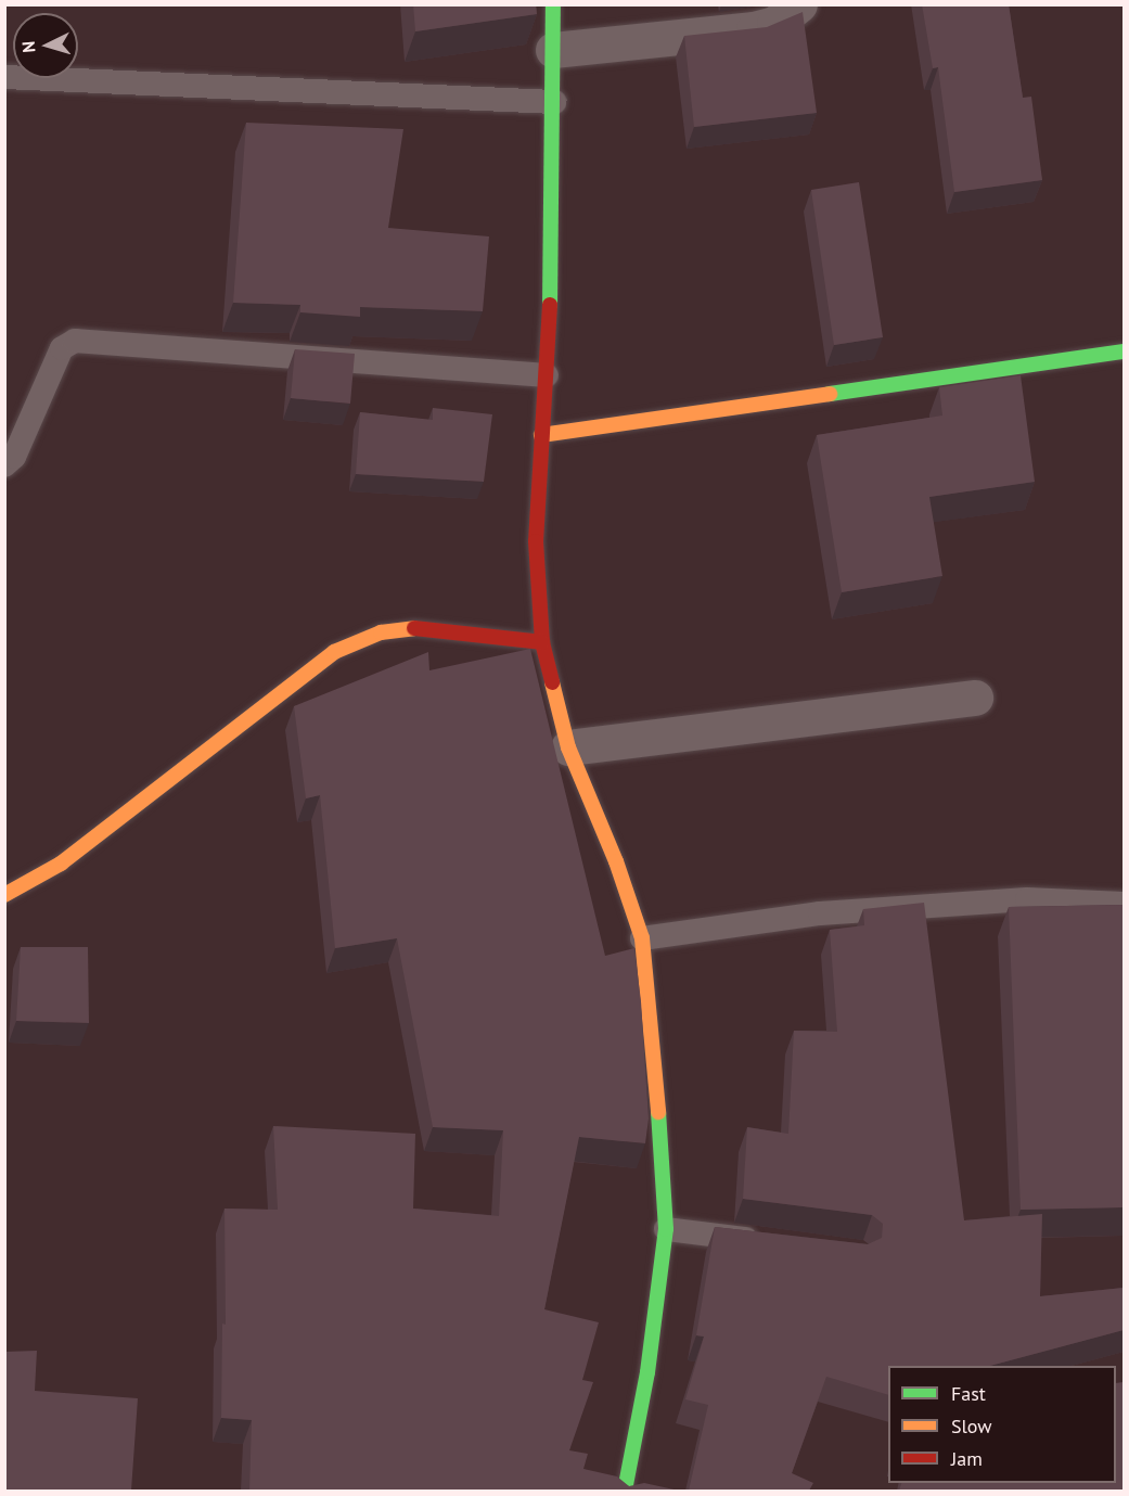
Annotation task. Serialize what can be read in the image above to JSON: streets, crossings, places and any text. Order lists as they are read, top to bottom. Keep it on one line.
{"legend":["Fast","Slow","Jam"],"north":"left"}
